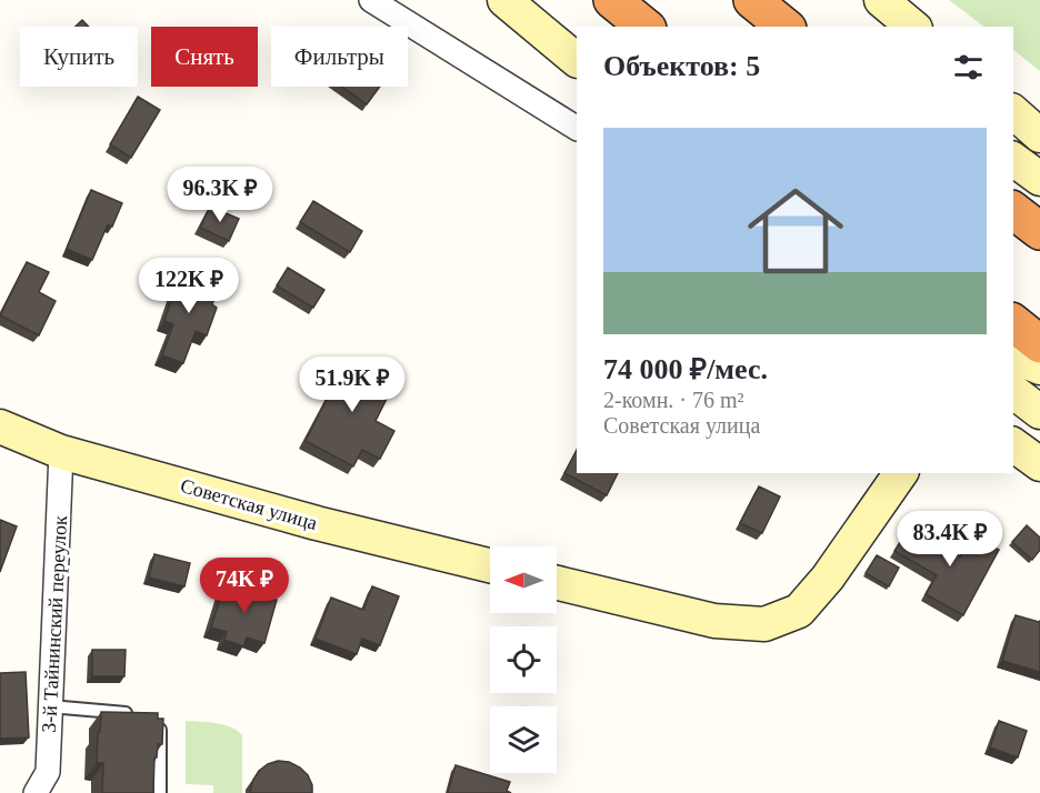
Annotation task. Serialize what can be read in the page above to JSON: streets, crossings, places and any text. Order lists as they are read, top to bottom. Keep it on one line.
{"streets":{"street":["Советская улица","3-й Тайнинский переулок"]},"crossings":[["Советская улица","3-й Тайнинский переулок"]],"north":"left","page":{"chip":["Купить","Снять","Фильтры"],"heading":"Объектов: 5","list":[{"name":"74 000 ₽/мес.","note":"2-комн. · 76 m² · Советская улица"}],"price":["96.3K ₽","122K ₽","51.9K ₽","83.4K ₽","74K ₽"]}}
